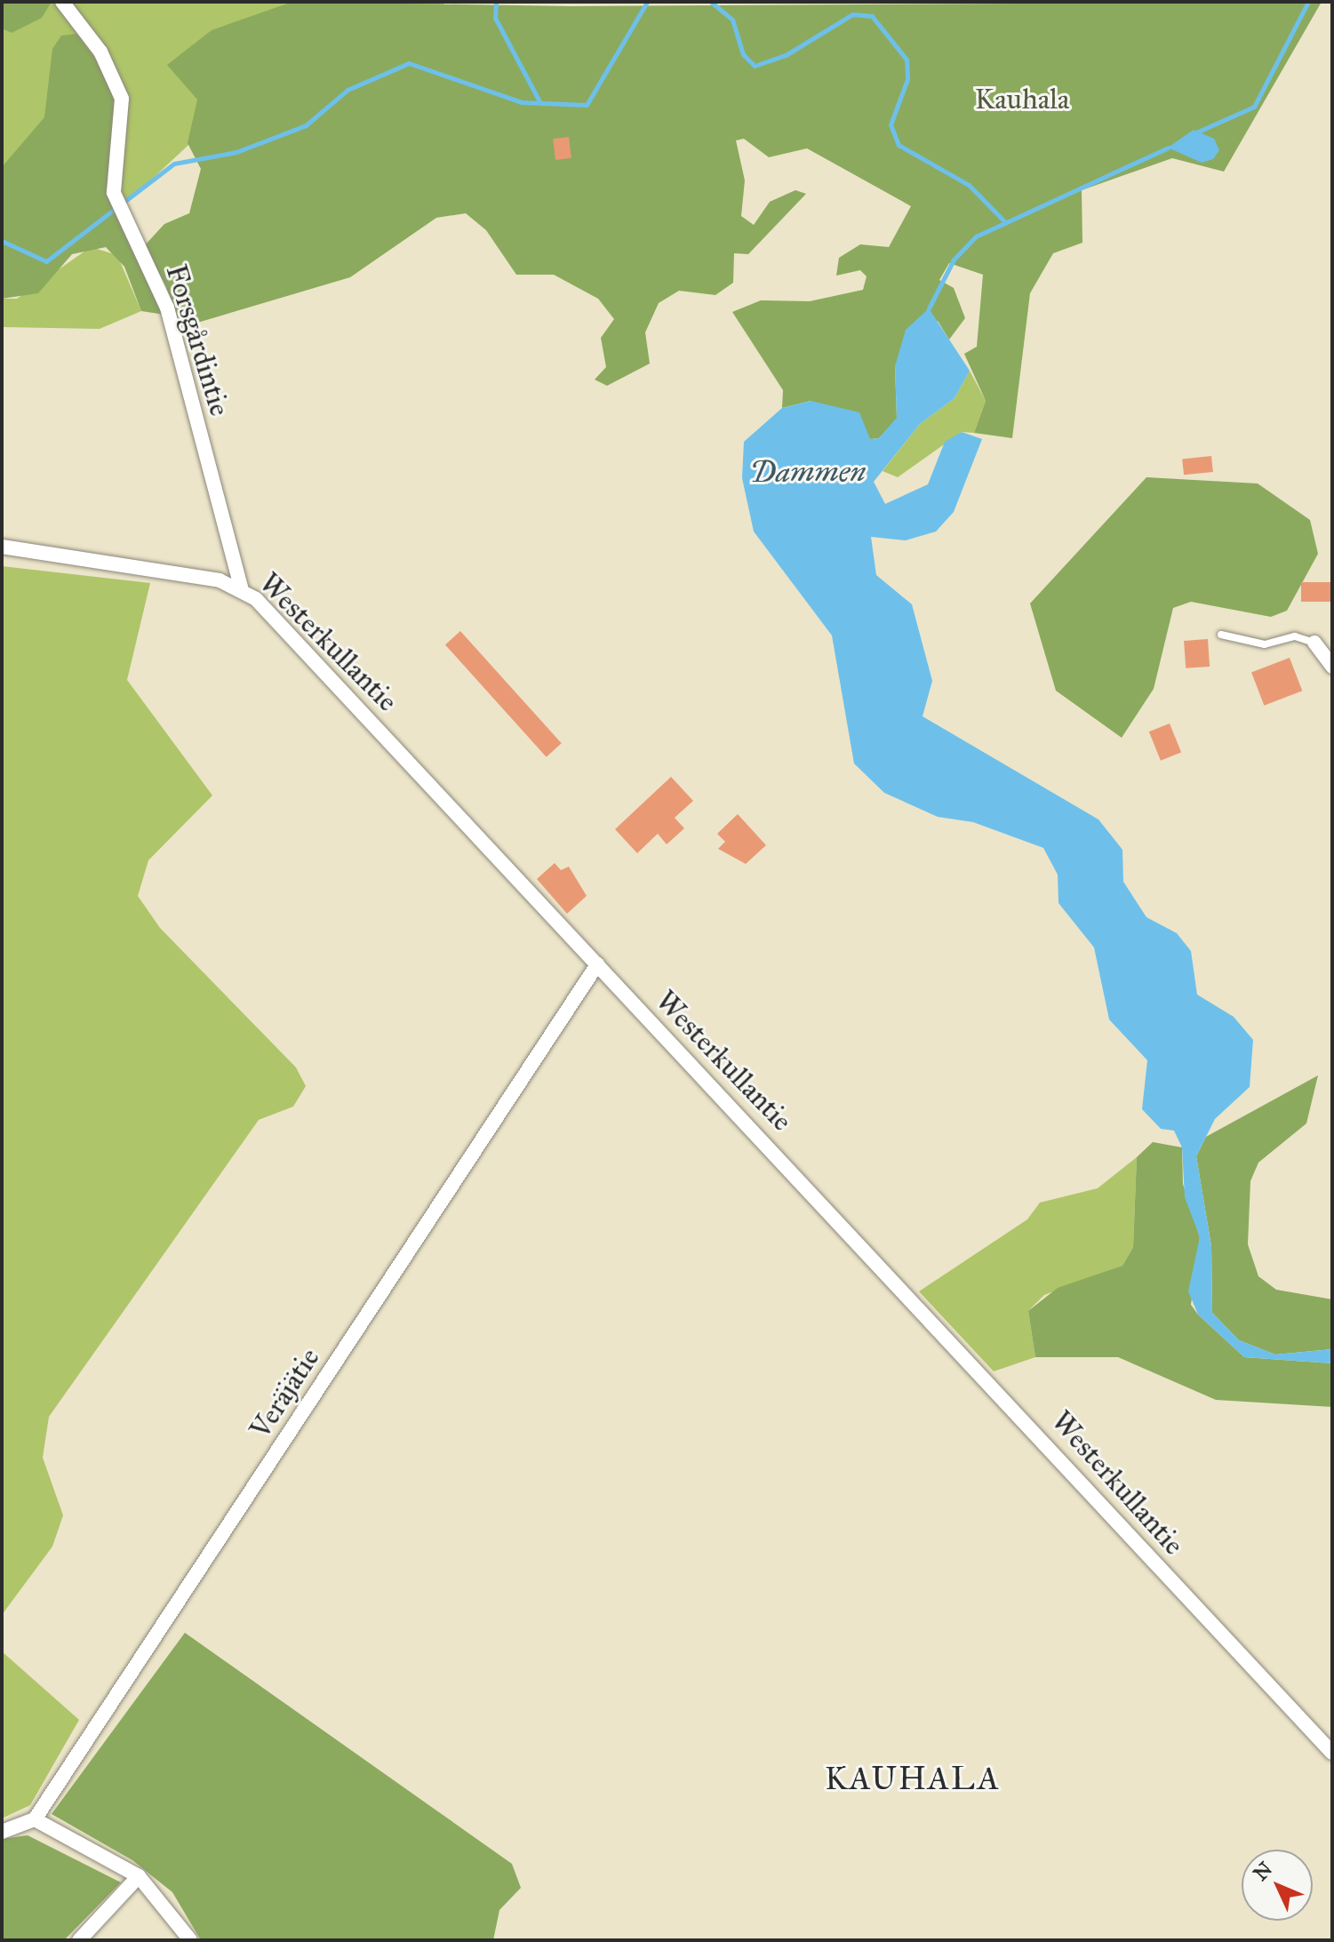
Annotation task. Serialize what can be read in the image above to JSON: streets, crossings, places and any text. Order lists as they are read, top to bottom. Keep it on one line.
{"streets":{"street":["Forsgårdintie","Westerkullantie","Veräjätie"]},"crossings":[["Forsgårdintie","Westerkullantie"],["Westerkullantie","Veräjätie"]],"districts":["KAUHALA"],"water":["Dammen"],"parks":["Kauhala"],"north":"top left"}
